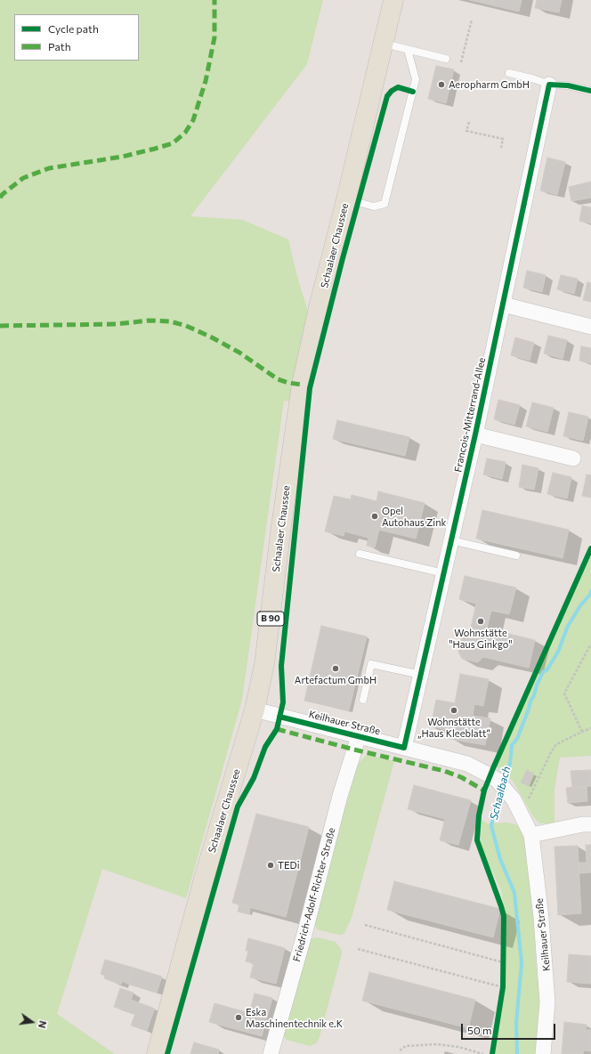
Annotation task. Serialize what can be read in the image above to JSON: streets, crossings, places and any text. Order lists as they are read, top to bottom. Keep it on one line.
{"streets":{"main road":["Schaalaer Chaussee","B 90"],"street":["Francois-Mitterrand-Allee","Keilhauer Straße","Friedrich-Adolf-Richter-Straße"]},"crossings":[["Schaalaer Chaussee","Keilhauer Straße"],["Francois-Mitterrand-Allee","Keilhauer Straße"],["Keilhauer Straße","Friedrich-Adolf-Richter-Straße"]],"water":["Schaalbach"],"places":["Aeropharm GmbH","Opel Autohaus Zink","Wohnstätte \"Haus Ginkgo\"","Artefactum GmbH","Wohnstätte „Haus Kleeblatt“","TEDi","Eska Maschinentechnik e.K"],"legend":["Cycle path","Path"],"scale_bar":"50 m","north":"right"}
